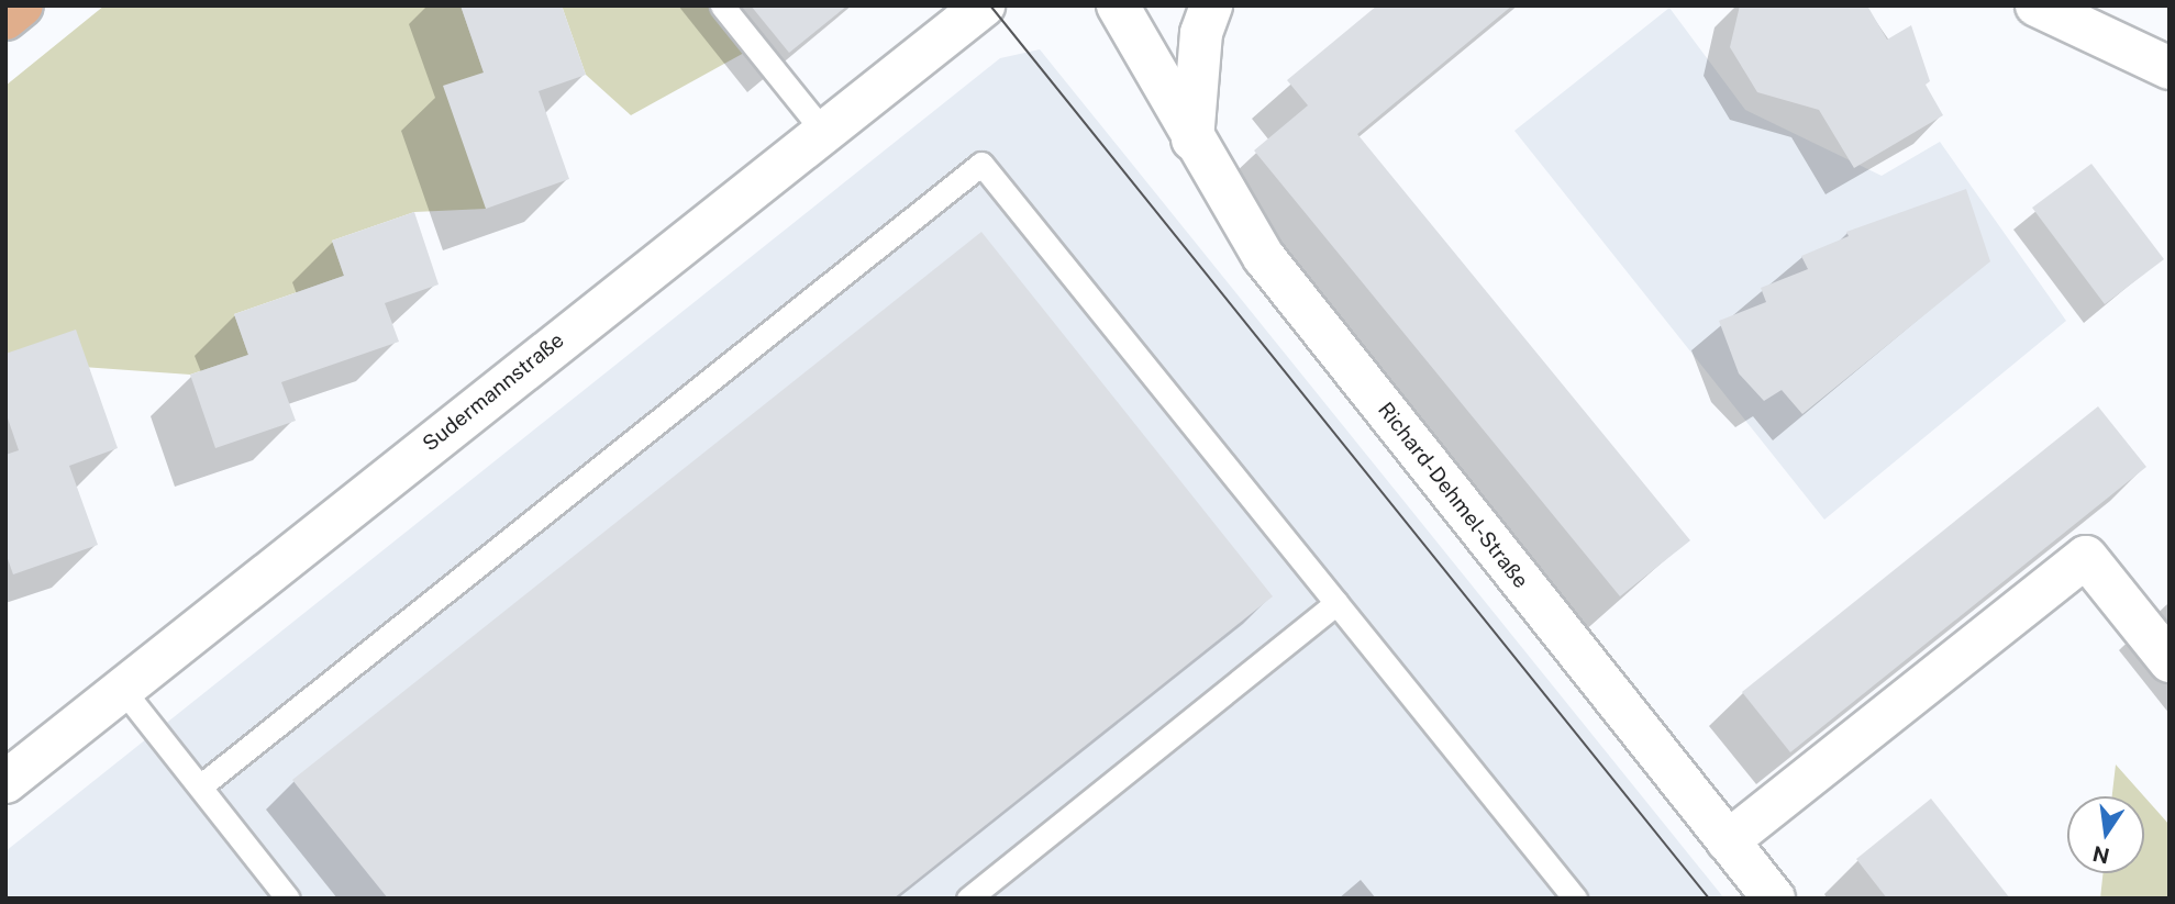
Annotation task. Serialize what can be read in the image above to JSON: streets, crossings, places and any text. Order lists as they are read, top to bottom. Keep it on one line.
{"streets":{"street":["Sudermannstraße","Richard-Dehmel-Straße"]},"north":"bottom"}
